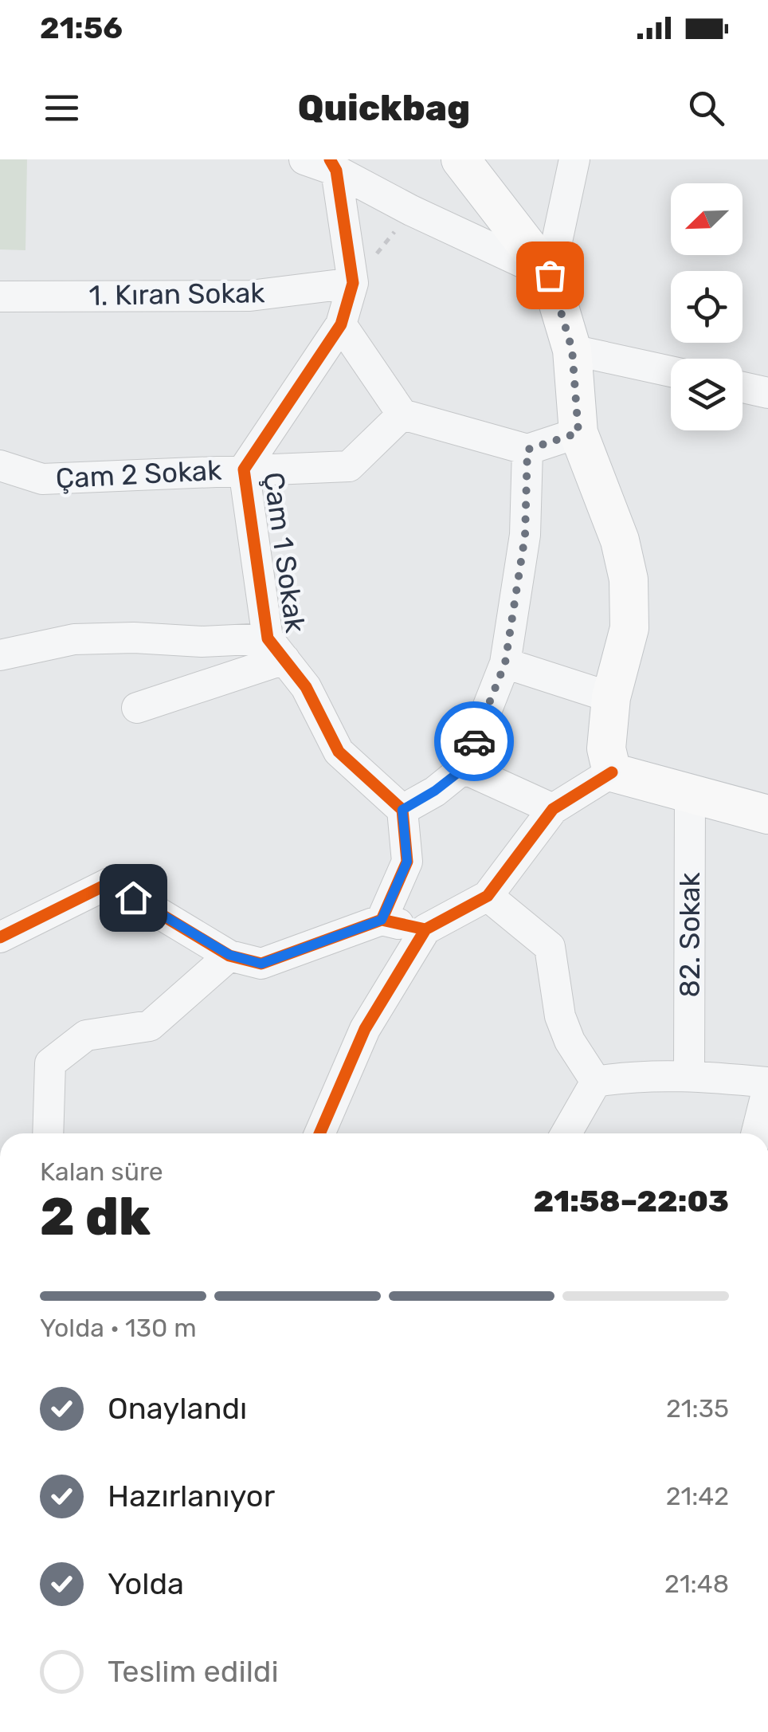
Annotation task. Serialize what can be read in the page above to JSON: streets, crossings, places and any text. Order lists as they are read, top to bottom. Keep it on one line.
{"streets":{"street":["1. Kıran Sokak","Çam 2 Sokak","Çam 1 Sokak","82. Sokak"]},"crossings":[["1. Kıran Sokak","Çam 2 Sokak"],["1. Kıran Sokak","Çam 1 Sokak"],["Çam 2 Sokak","Çam 1 Sokak"]],"north":"bottom left","page":{"status":"21:56","header":"Quickbag","heading":["2 dk","Kalan süre","21:58–22:03"],"bar":"Yolda · 130 m","list":[["Onaylandı","21:35"],["Hazırlanıyor","21:42"],["Yolda","21:48"],"Teslim edildi"]}}
